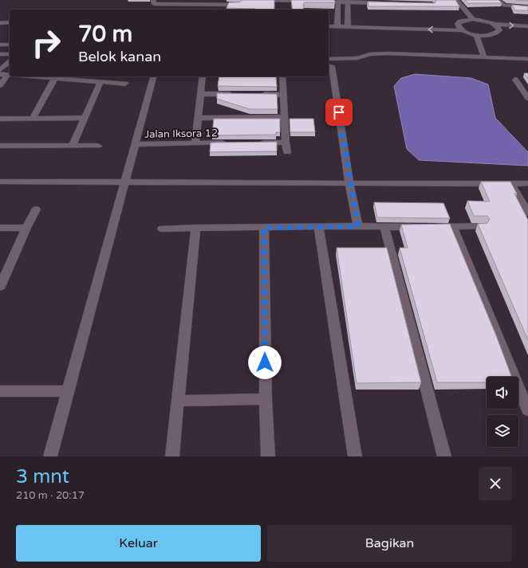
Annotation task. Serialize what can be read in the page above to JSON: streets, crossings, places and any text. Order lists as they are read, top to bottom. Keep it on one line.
{"streets":{"street":["Jalan Iksora 12"]},"page":{"turn":["70 m","Belok kanan"],"heading":["3 mnt","210 m · 20:17"],"buttons":["Keluar","Bagikan"]}}
